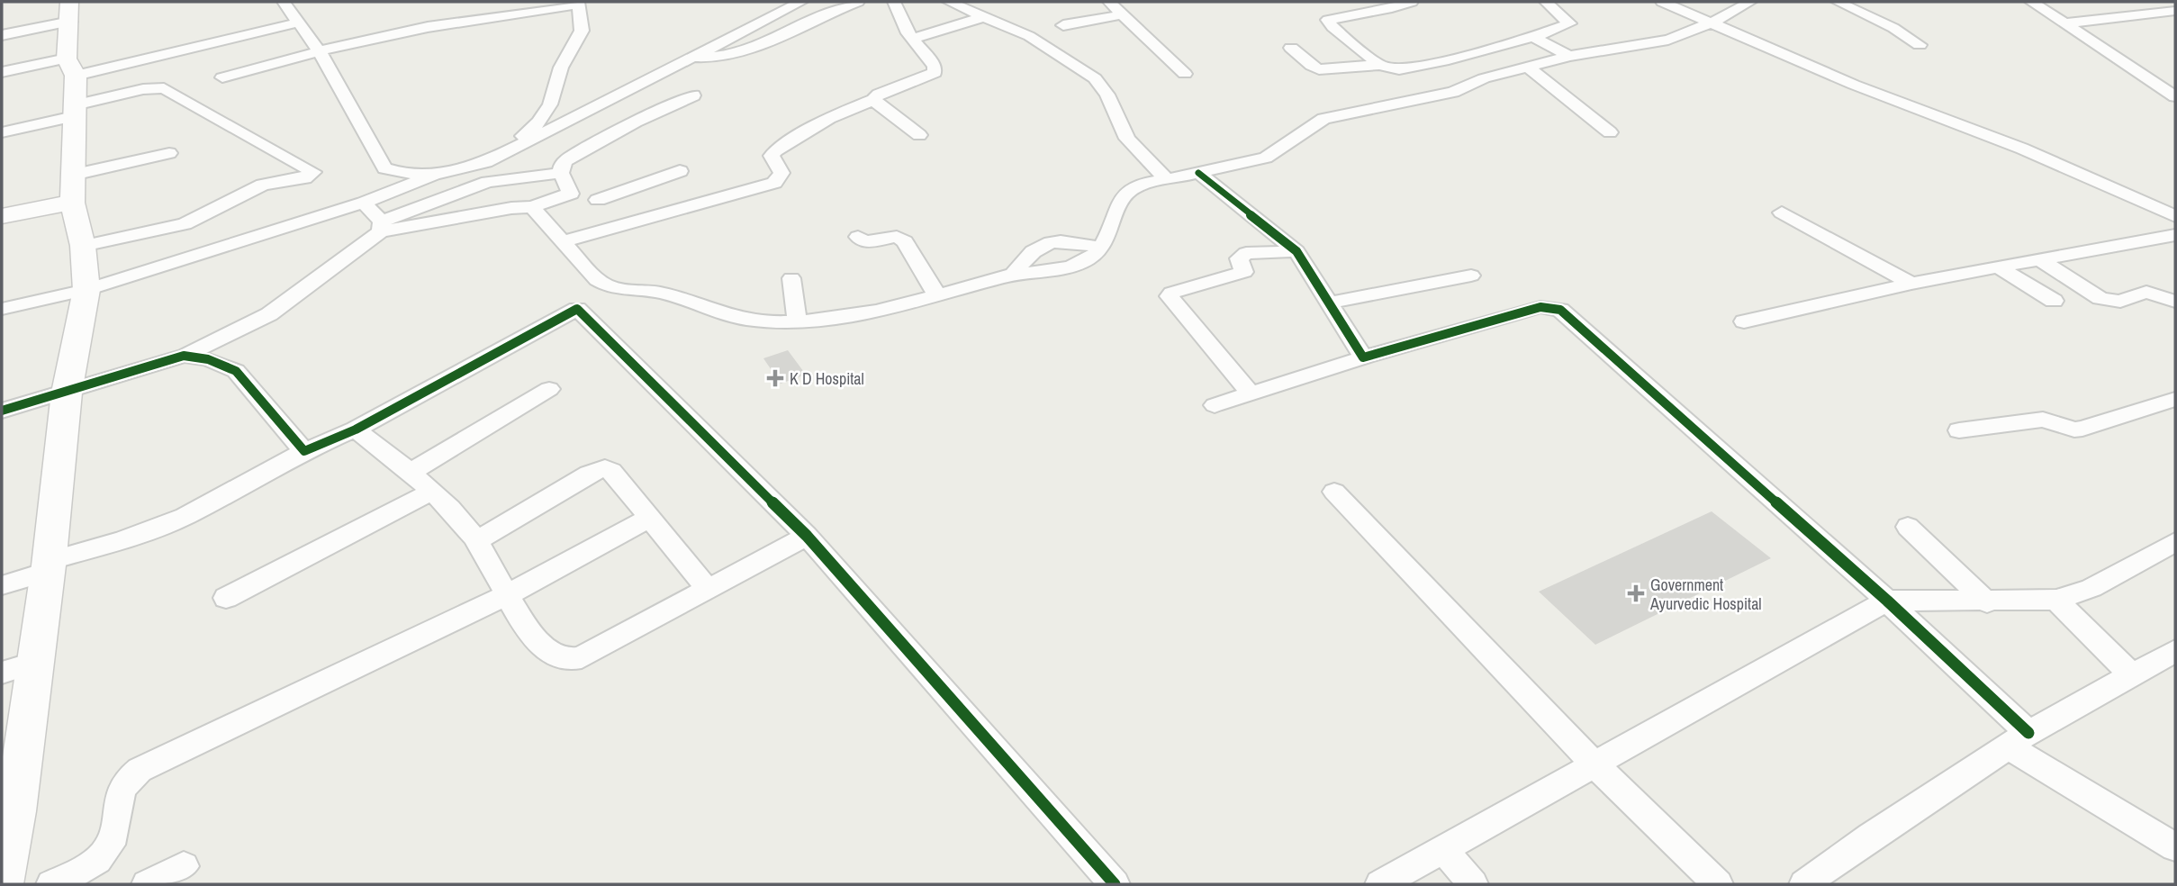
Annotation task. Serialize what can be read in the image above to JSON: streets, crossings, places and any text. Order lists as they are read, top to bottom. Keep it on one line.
{"places":{"health":["K D Hospital","Government Ayurvedic Hospital"]}}
